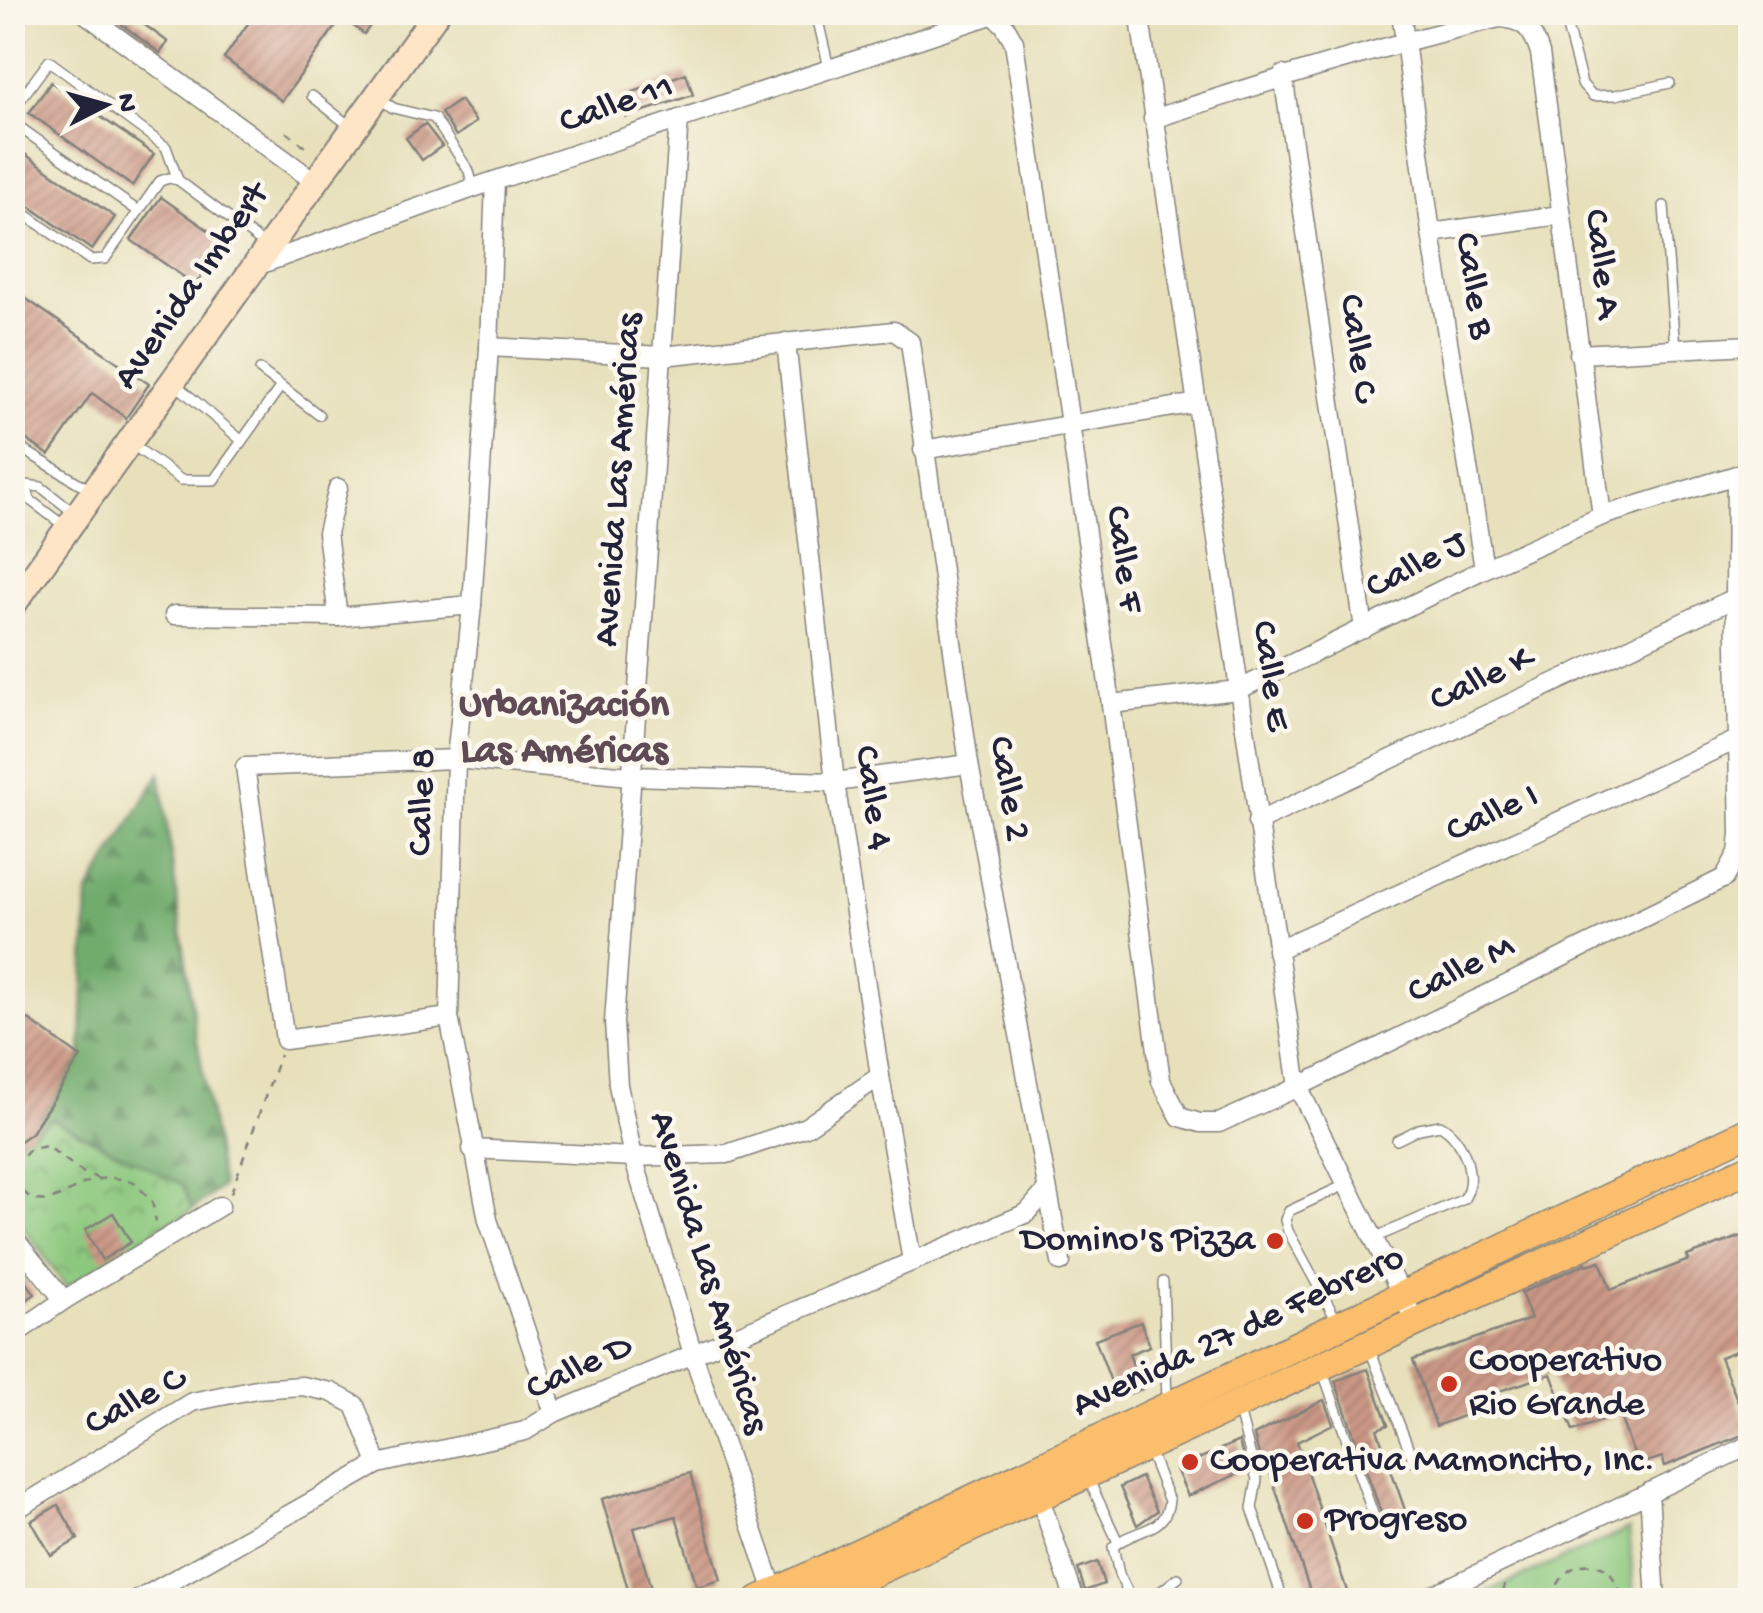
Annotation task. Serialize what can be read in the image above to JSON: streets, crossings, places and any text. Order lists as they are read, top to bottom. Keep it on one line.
{"streets":{"main road":["Avenida Imbert","Avenida 27 de Febrero"],"street":["Calle 11","Calle A","Calle B","Calle C","Avenida Las Américas","Calle F","Calle J","Calle E","Calle K","Calle 2","Calle 4","Calle 8","Calle I","Calle M","Calle D"]},"crossings":[["Calle 11","Avenida Imbert"],["Calle 11","Avenida Las Américas"],["Calle 11","Calle F"],["Calle 11","Calle 8"],["Calle A","Calle J"],["Calle B","Calle J"],["Calle C","Calle J"],["Calle C","Calle D"],["Avenida Las Américas","Avenida 27 de Febrero"],["Avenida Las Américas","Calle D"],["Calle F","Calle J"],["Calle F","Calle M"],["Calle J","Calle E"],["Calle J","Calle M"],["Calle E","Calle K"],["Calle E","Calle I"],["Calle E","Calle M"],["Calle E","Avenida 27 de Febrero"],["Calle K","Calle M"],["Calle 2","Calle 4"],["Calle 2","Calle D"],["Calle 4","Calle D"],["Calle 8","Calle D"],["Calle I","Calle M"]],"districts":["Urbanización Las Américas"],"places":["Domino's Pizza","Cooperativo Rio Grande","Cooperativa Mamoncito, Inc.","Progreso"],"north":"right"}
